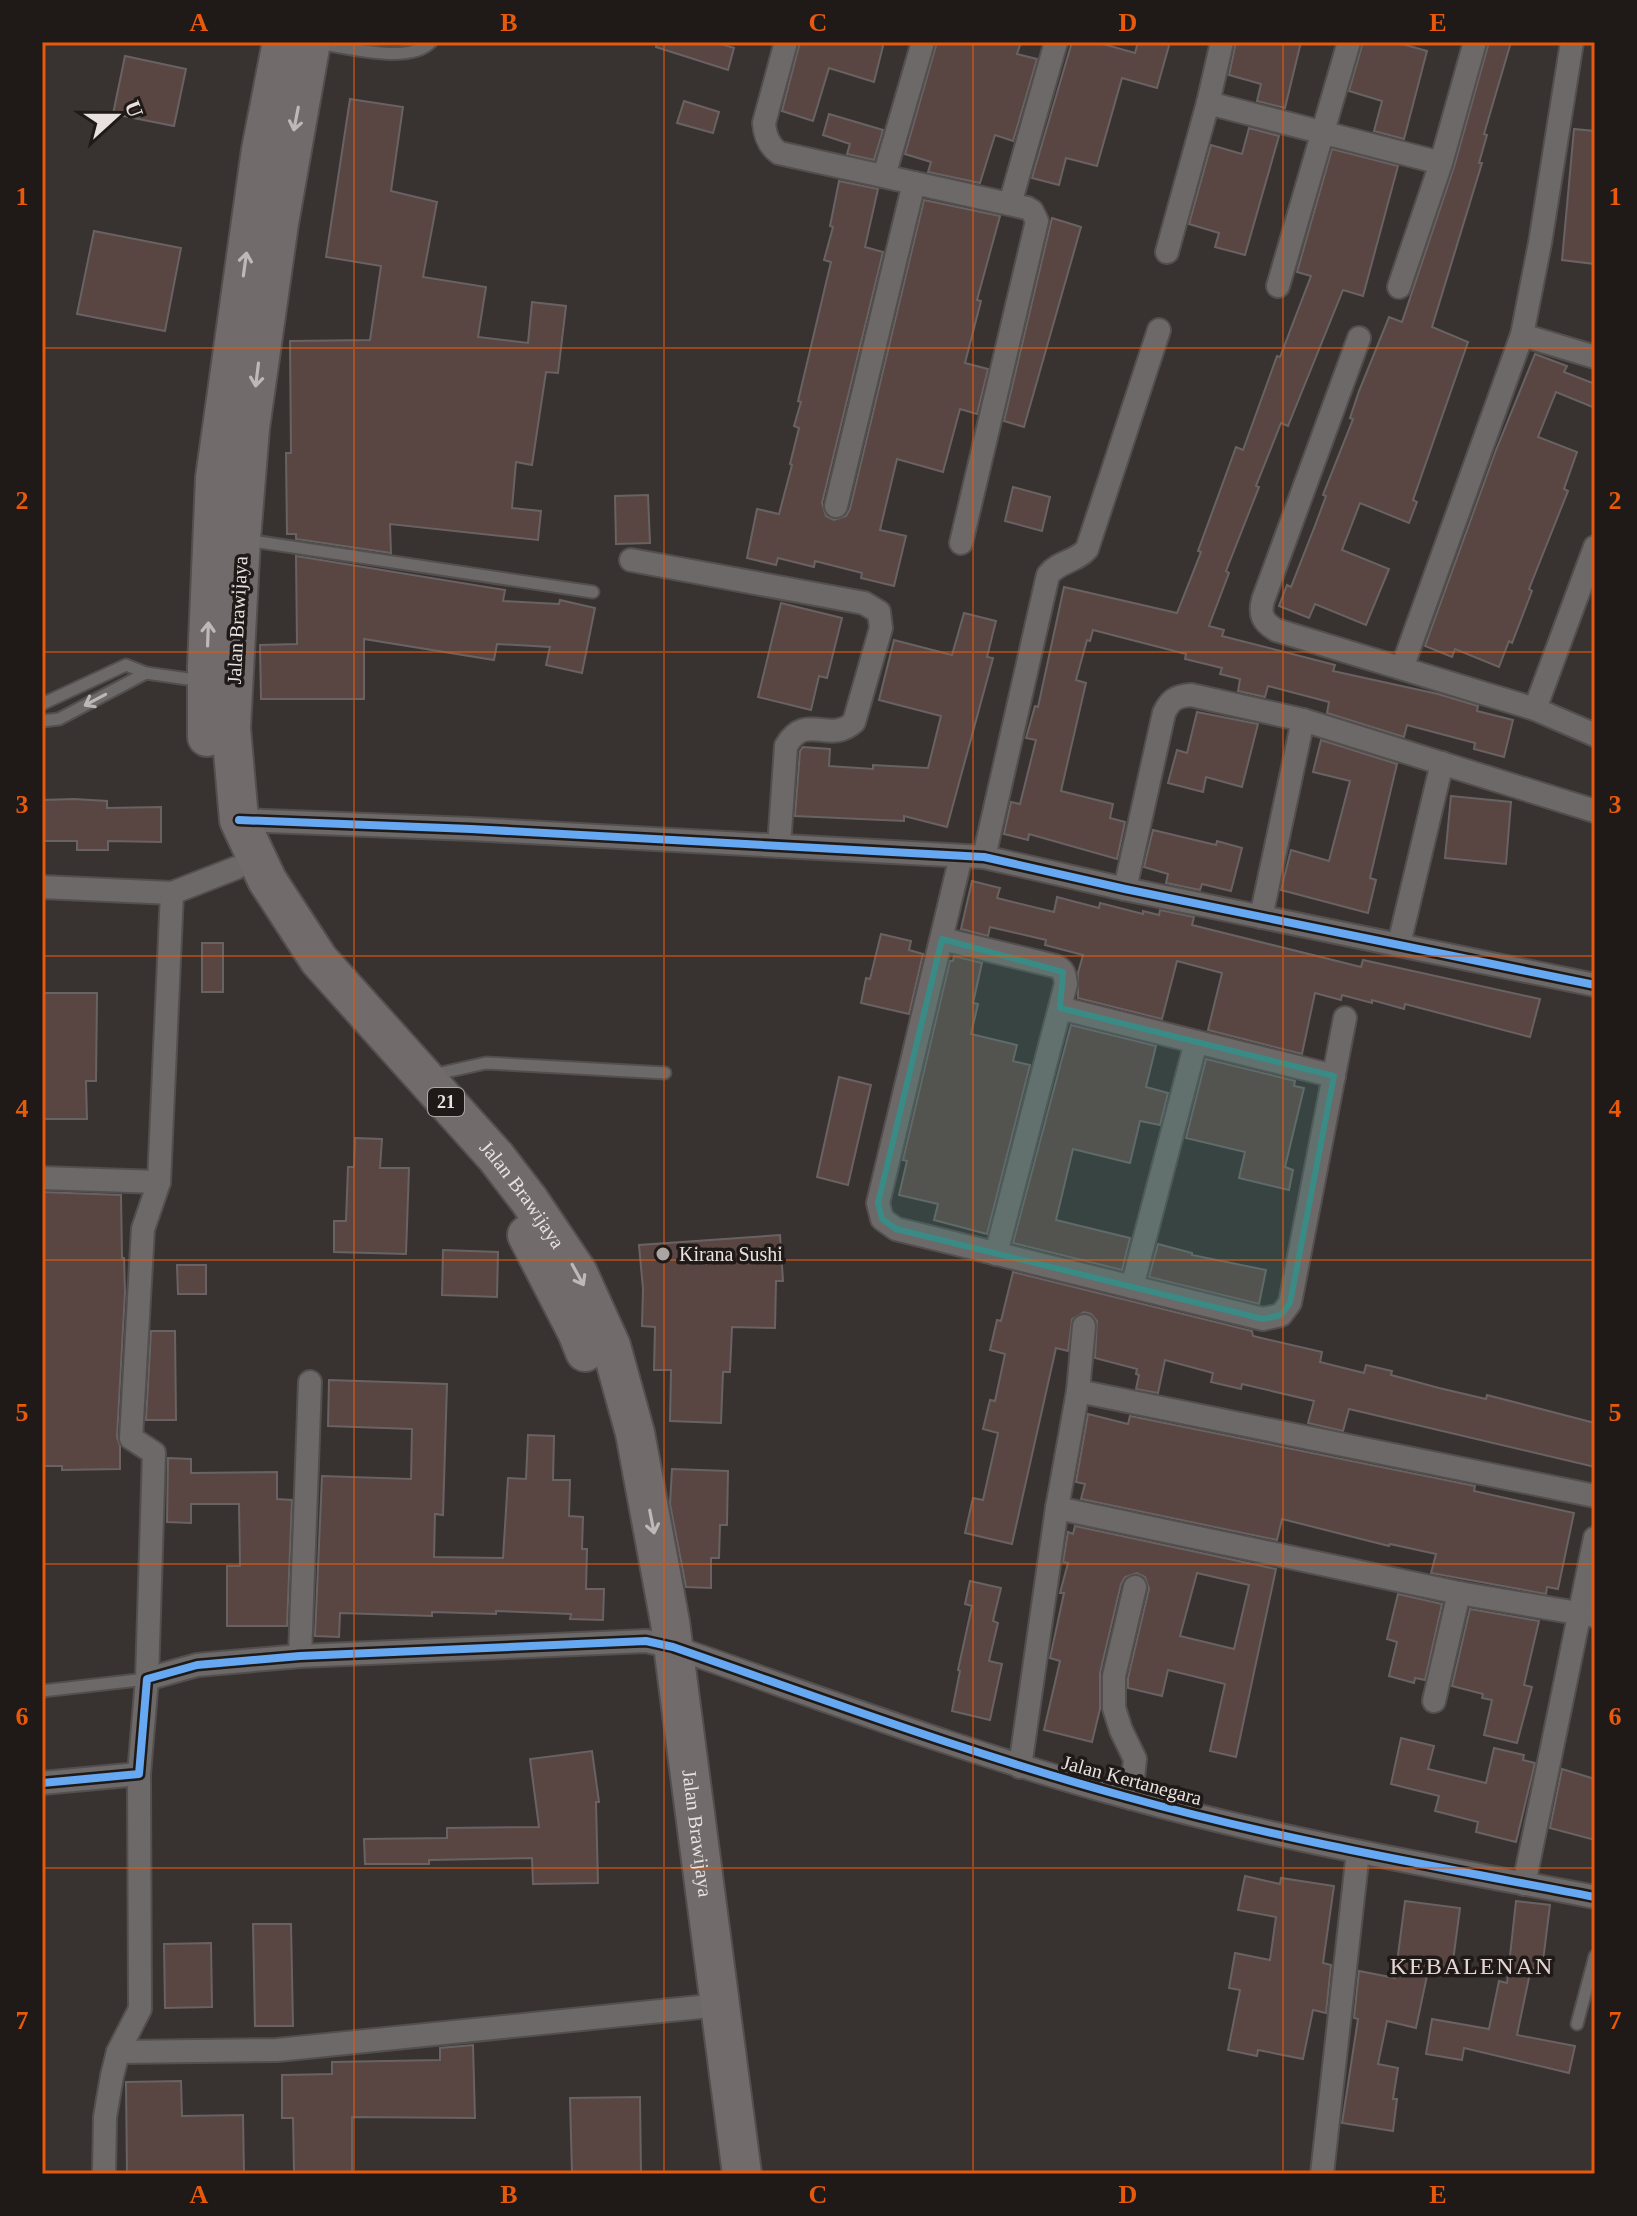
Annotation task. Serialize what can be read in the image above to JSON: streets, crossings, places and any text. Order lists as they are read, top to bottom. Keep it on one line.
{"streets":{"highway":["Jalan Brawijaya","21"],"street":["Jalan Kertanegara"]},"crossings":[["Jalan Brawijaya","Jalan Kertanegara"]],"districts":["KEBALENAN"],"places":["Kirana Sushi"],"north":"right","grid":{"columns":["A","B","C","D","E"],"rows":["1","2","3","4","5","6","7"]}}
